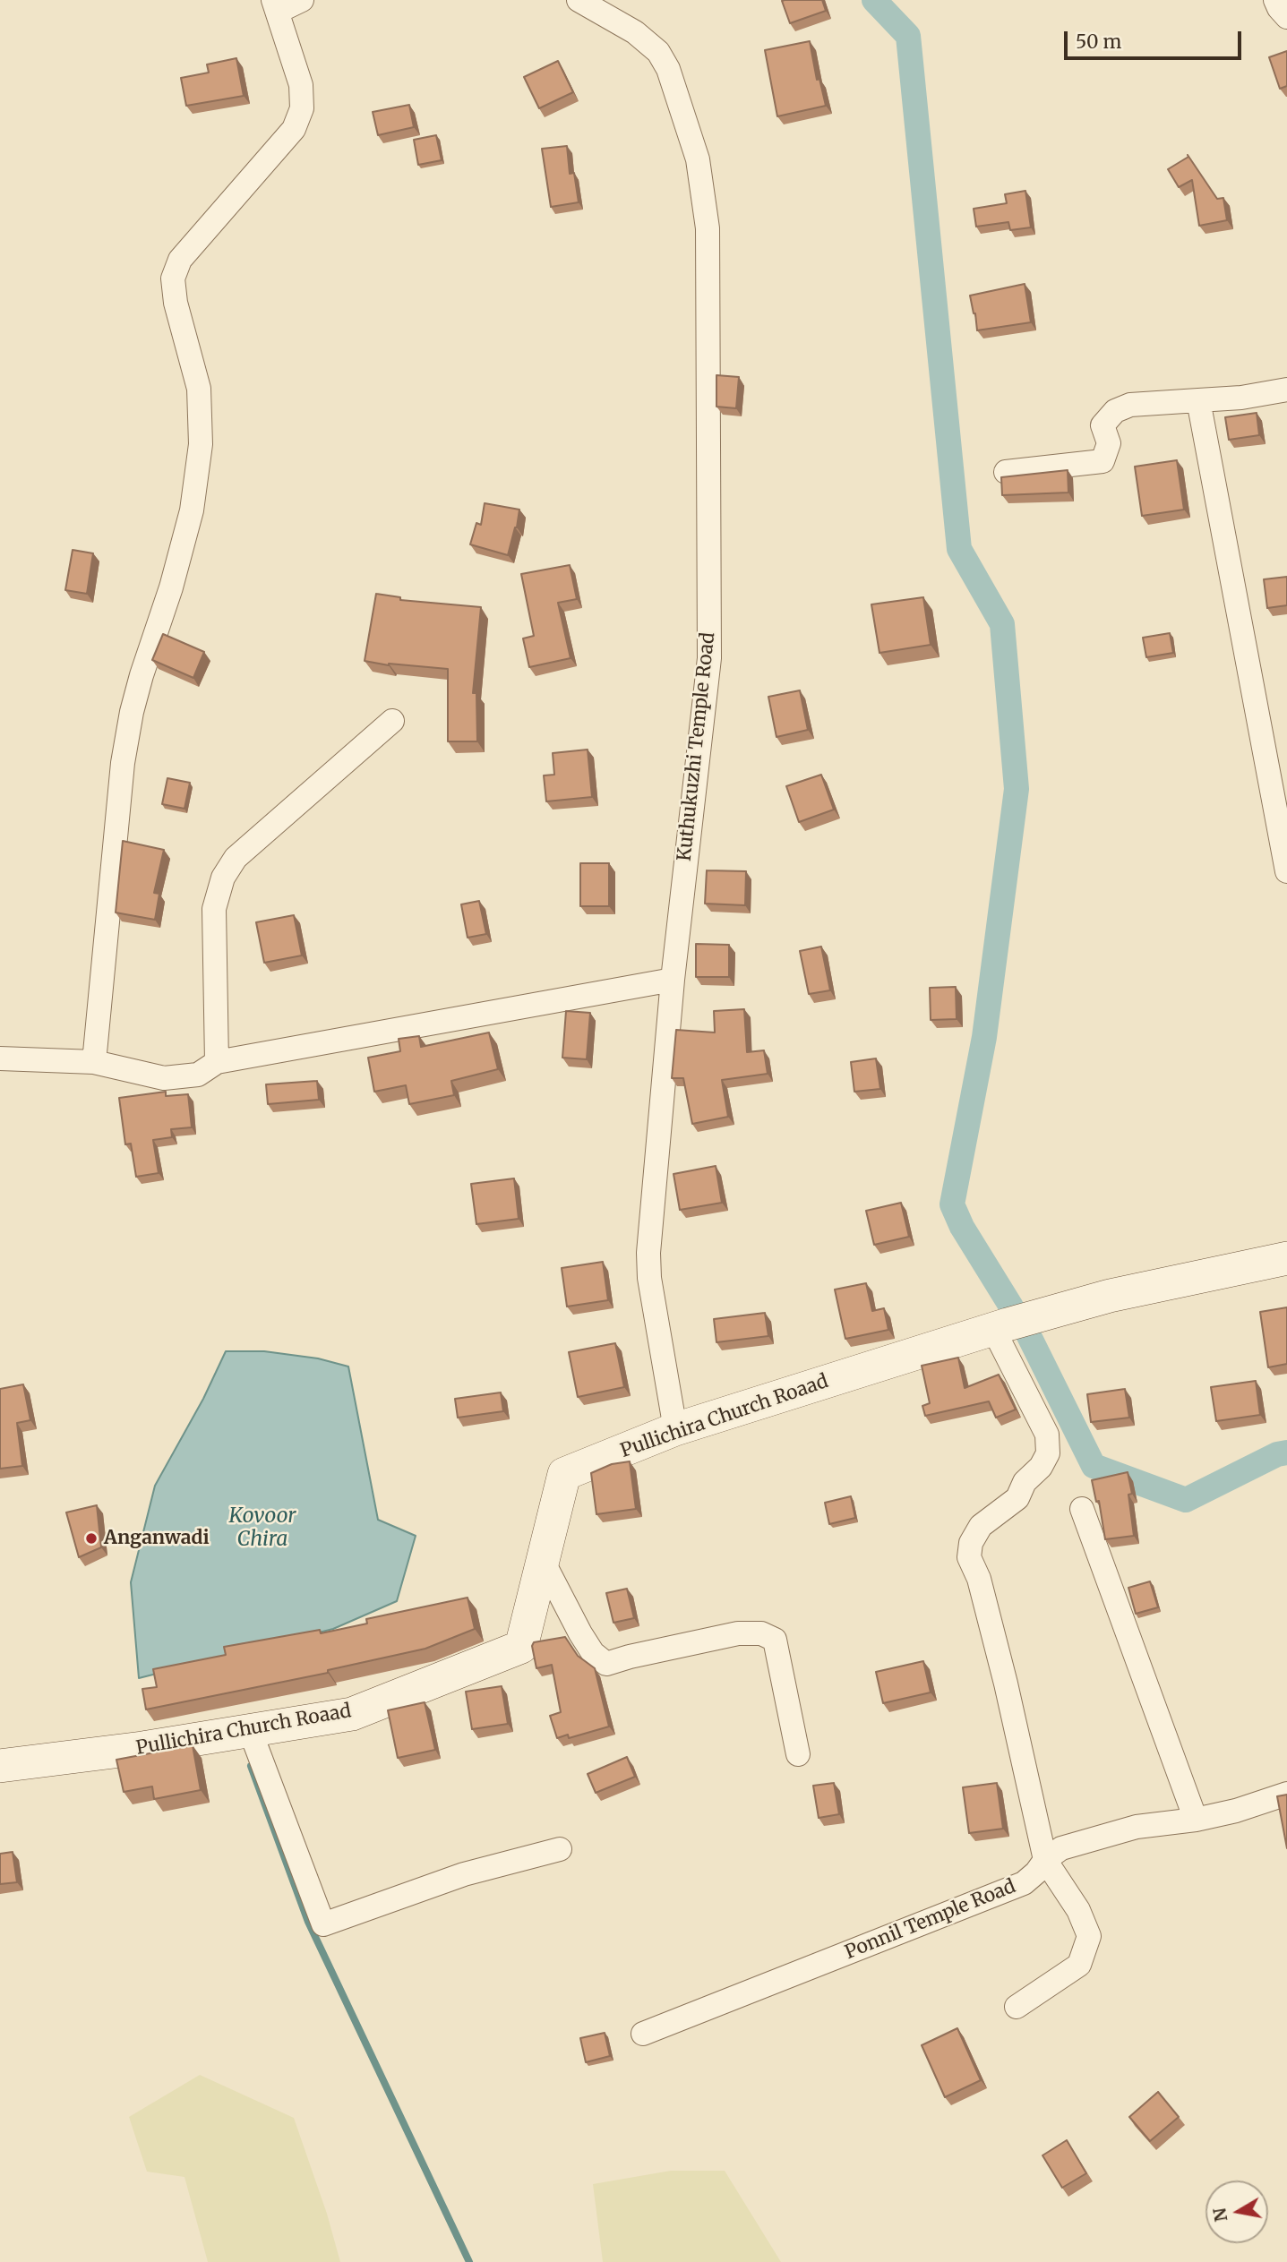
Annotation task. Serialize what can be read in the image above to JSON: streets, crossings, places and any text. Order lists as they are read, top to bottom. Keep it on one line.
{"streets":{"main road":["Pullichira Church Roaad"],"street":["Kuthukuzhi Temple Road","Ponnil Temple Road"]},"crossings":[["Kuthukuzhi Temple Road","Pullichira Church Roaad"]],"water":["Kovoor Chira"],"places":["Anganwadi"],"scale_bar":"50 m","north":"left"}
